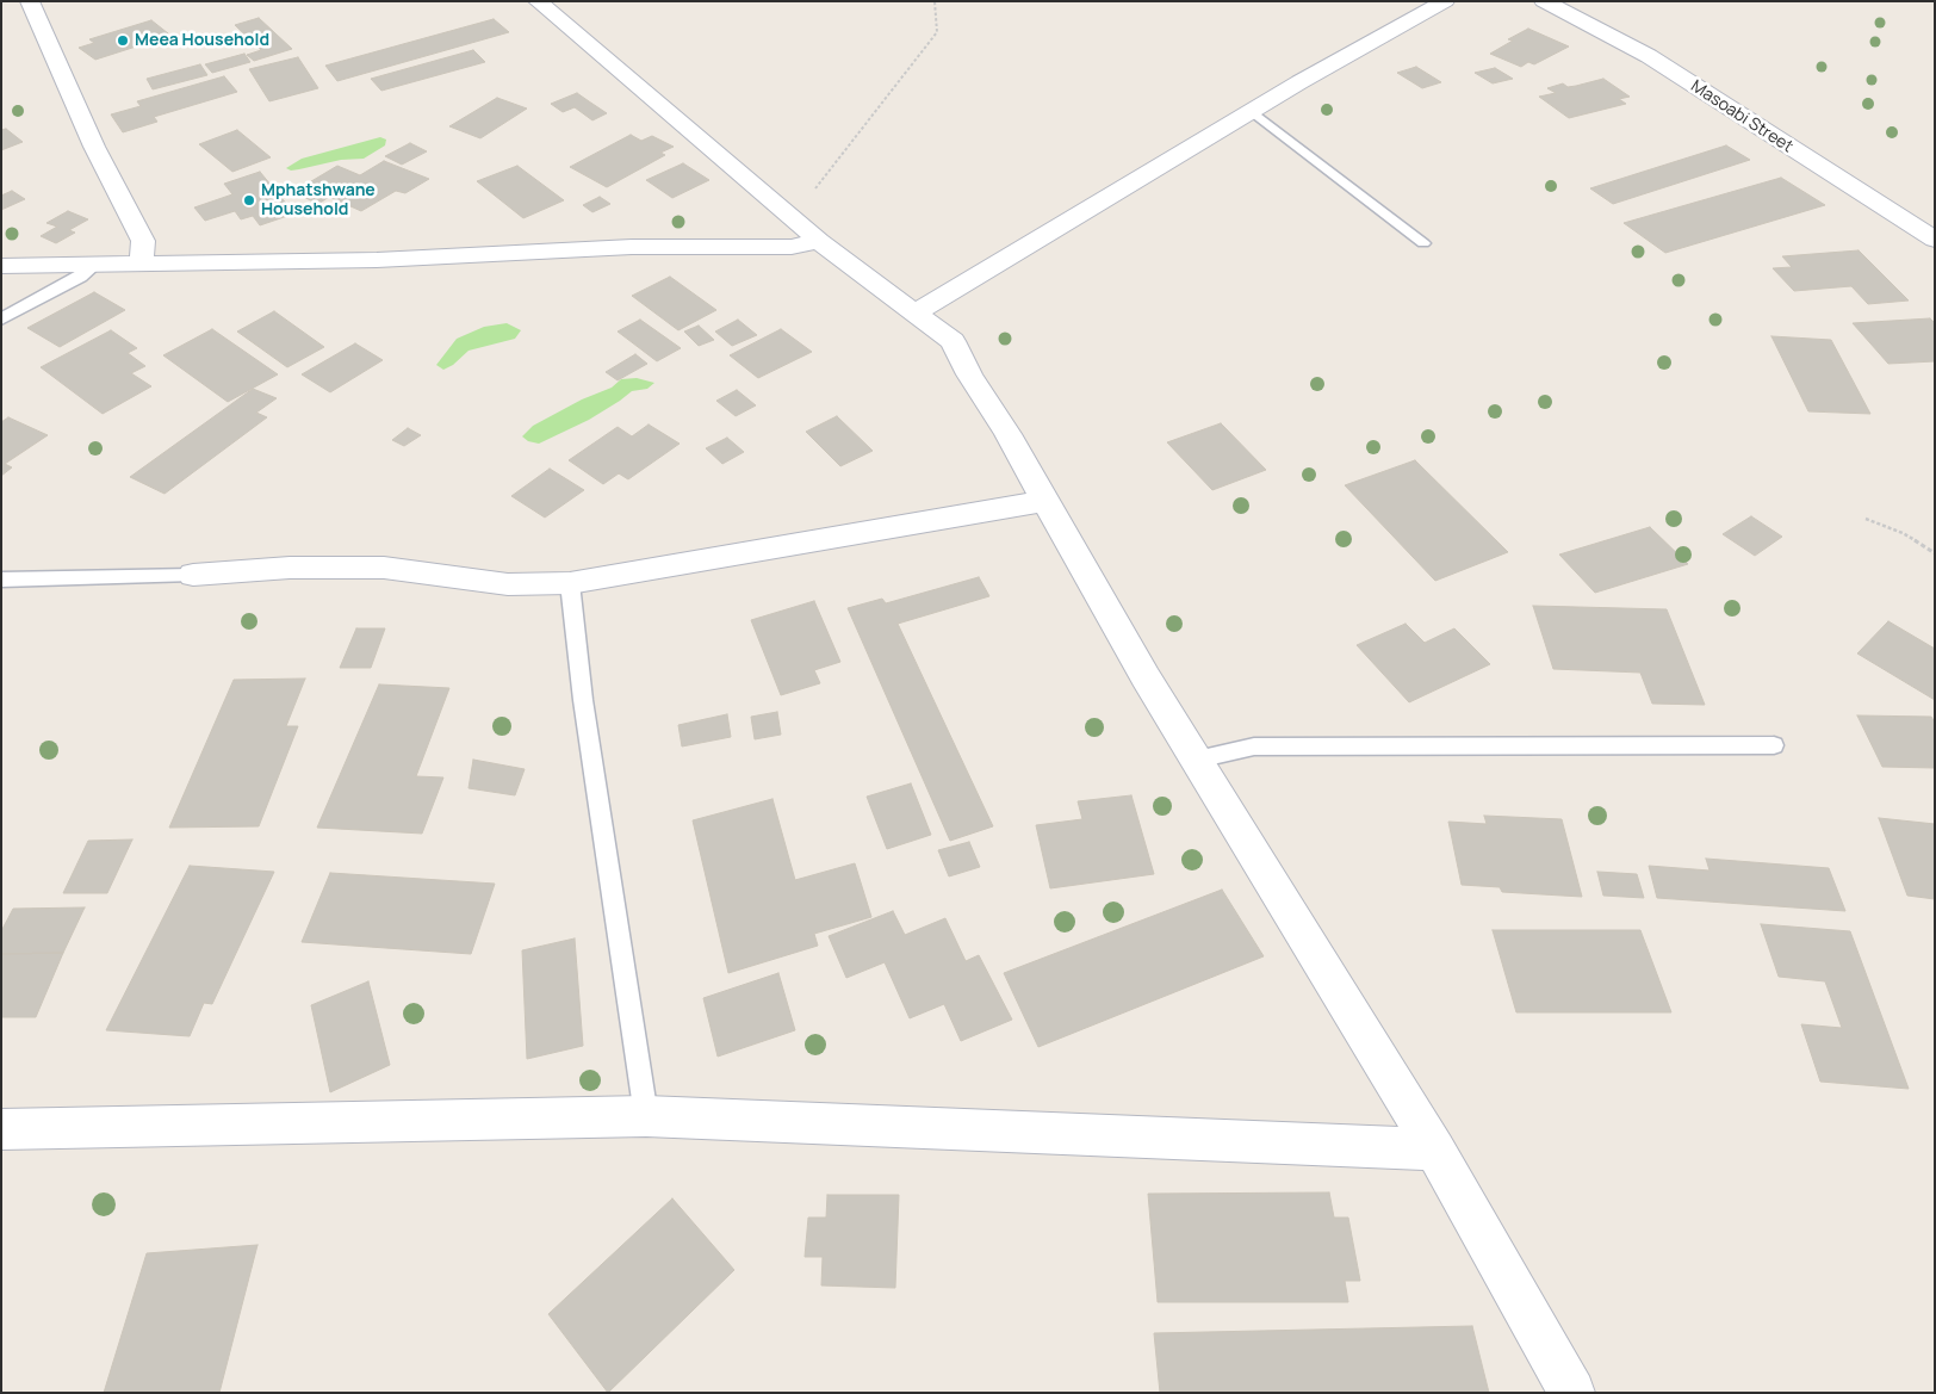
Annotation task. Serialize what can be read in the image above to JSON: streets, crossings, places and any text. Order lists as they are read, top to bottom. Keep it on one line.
{"streets":{"street":["Masoabi Street"]},"places":["Meea Household","Mphatshwane Household"]}
